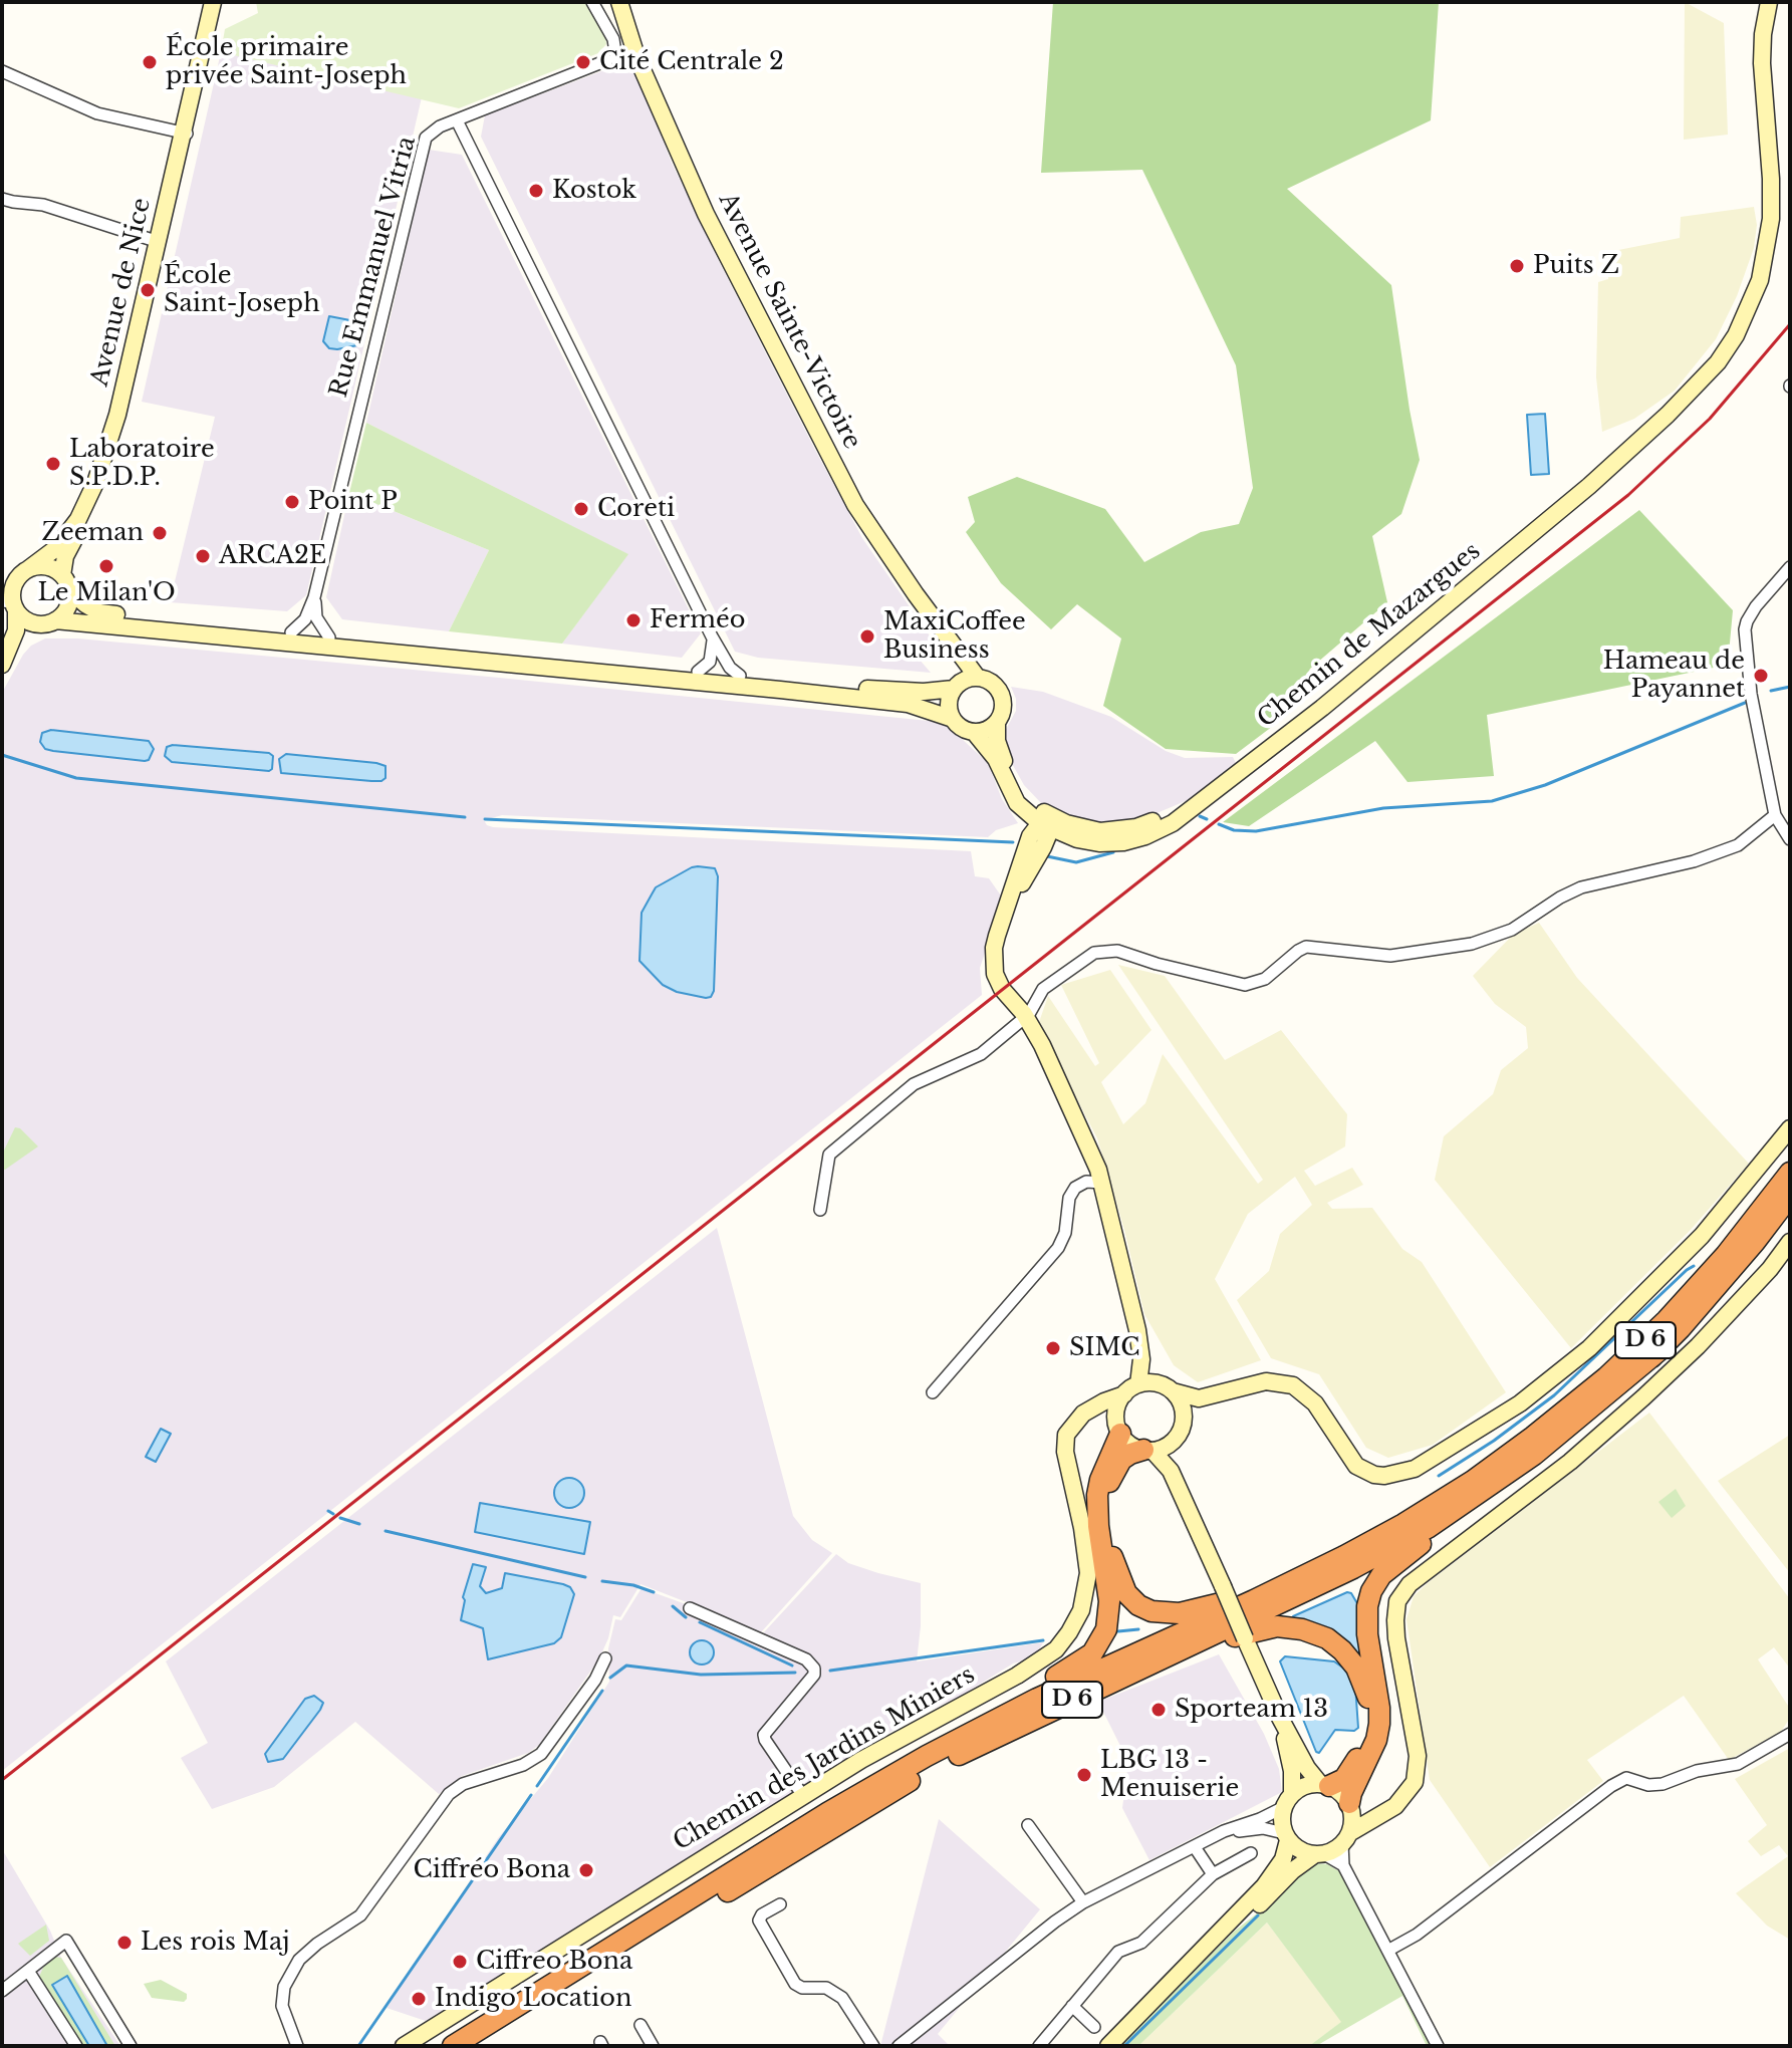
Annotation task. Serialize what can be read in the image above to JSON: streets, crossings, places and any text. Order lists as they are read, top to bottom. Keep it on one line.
{"streets":{"highway":["D 6"],"street":["Rue Emmanuel Vitria","Avenue de Nice","Avenue Sainte-Victoire","Chemin de Mazargues","Chemin des Jardins Miniers"]},"crossings":[["Rue Emmanuel Vitria","Avenue Sainte-Victoire"]],"places":["École primaire privée Saint-Joseph","Cité Centrale 2","Kostok","Puits Z","École Saint-Joseph","Laboratoire S.P.D.P.","Point P","Coreti","Zeeman","ARCA2E","Le Milan'O","Ferméo","MaxiCoffee Business","Hameau de Payannet","SIMC","Sporteam 13","LBG 13 - Menuiserie","Ciffréo Bona","Les rois Maj","Ciffreo Bona","Indigo Location"]}
